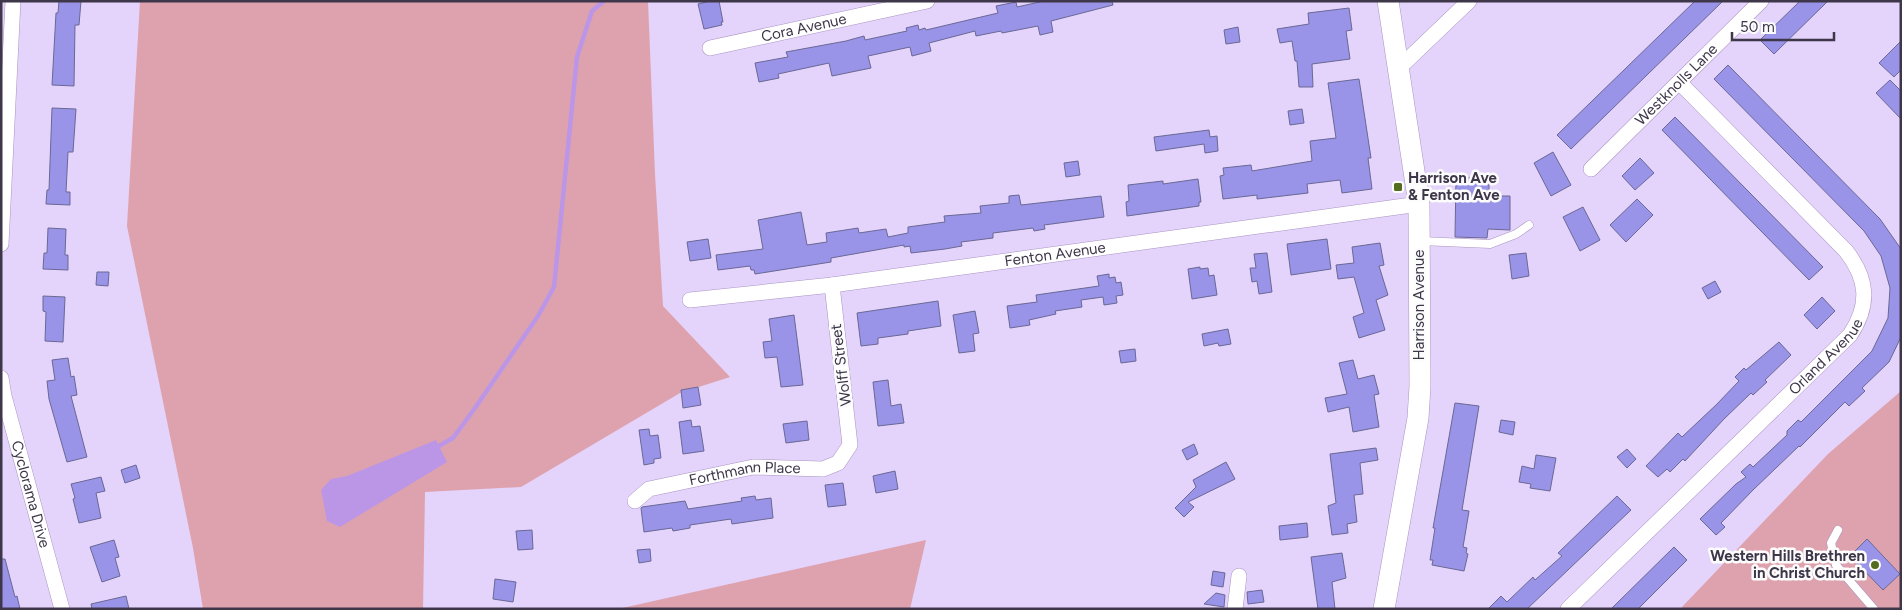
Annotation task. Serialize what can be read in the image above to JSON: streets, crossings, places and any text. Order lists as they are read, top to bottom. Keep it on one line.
{"streets":{"main road":["Harrison Avenue"],"street":["Cora Avenue","Westknolls Lane","Fenton Avenue","Orland Avenue","Wolff Street","Forthmann Place","Cyclorama Drive"]},"crossings":[["Westknolls Lane","Orland Avenue"],["Fenton Avenue","Harrison Avenue"],["Fenton Avenue","Wolff Street"],["Wolff Street","Forthmann Place"]],"places":{"transit":["Harrison Ave & Fenton Ave"],"other":["Western Hills Brethren in Christ Church"]},"scale_bar":"50 m"}
